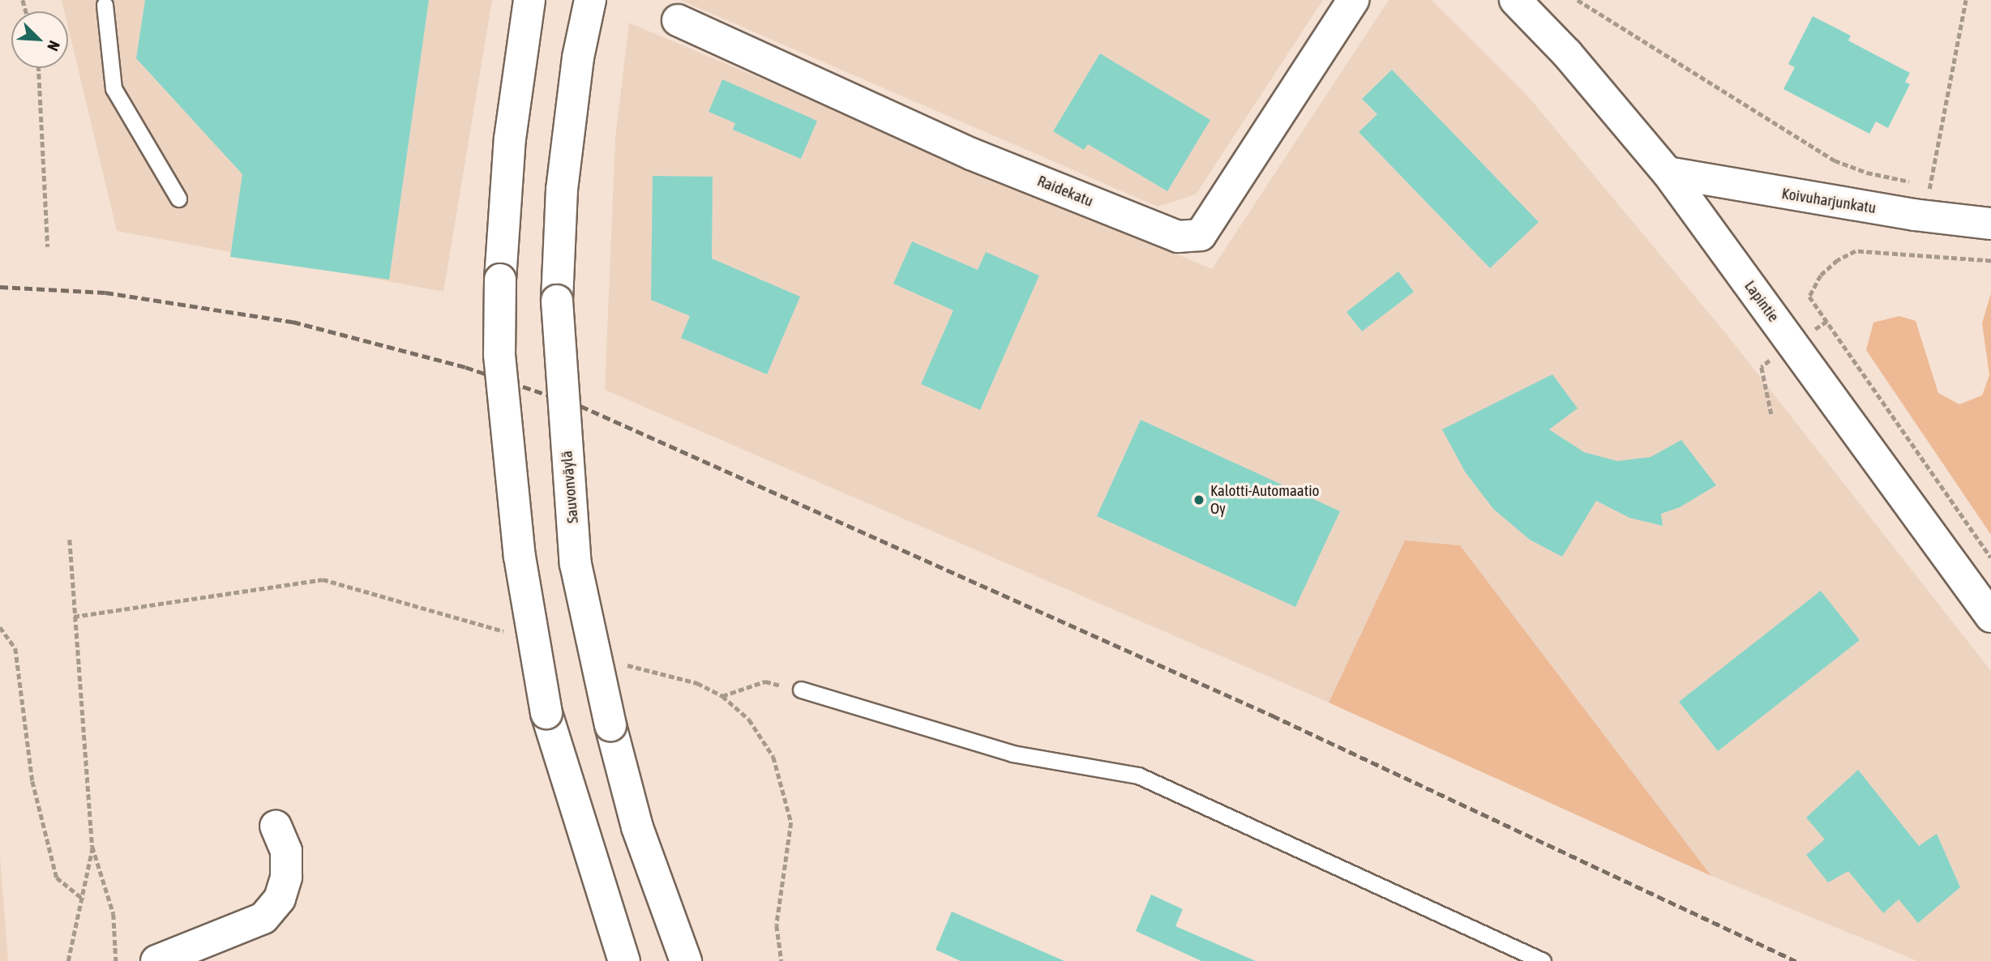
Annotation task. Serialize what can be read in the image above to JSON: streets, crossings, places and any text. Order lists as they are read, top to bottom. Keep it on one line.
{"streets":{"main road":["Raidekatu","Koivuharjunkatu","Lapintie","Sauvonväylä"]},"crossings":[["Koivuharjunkatu","Lapintie"]],"places":["Kalotti-Automaatio Oy"],"north":"bottom right"}
